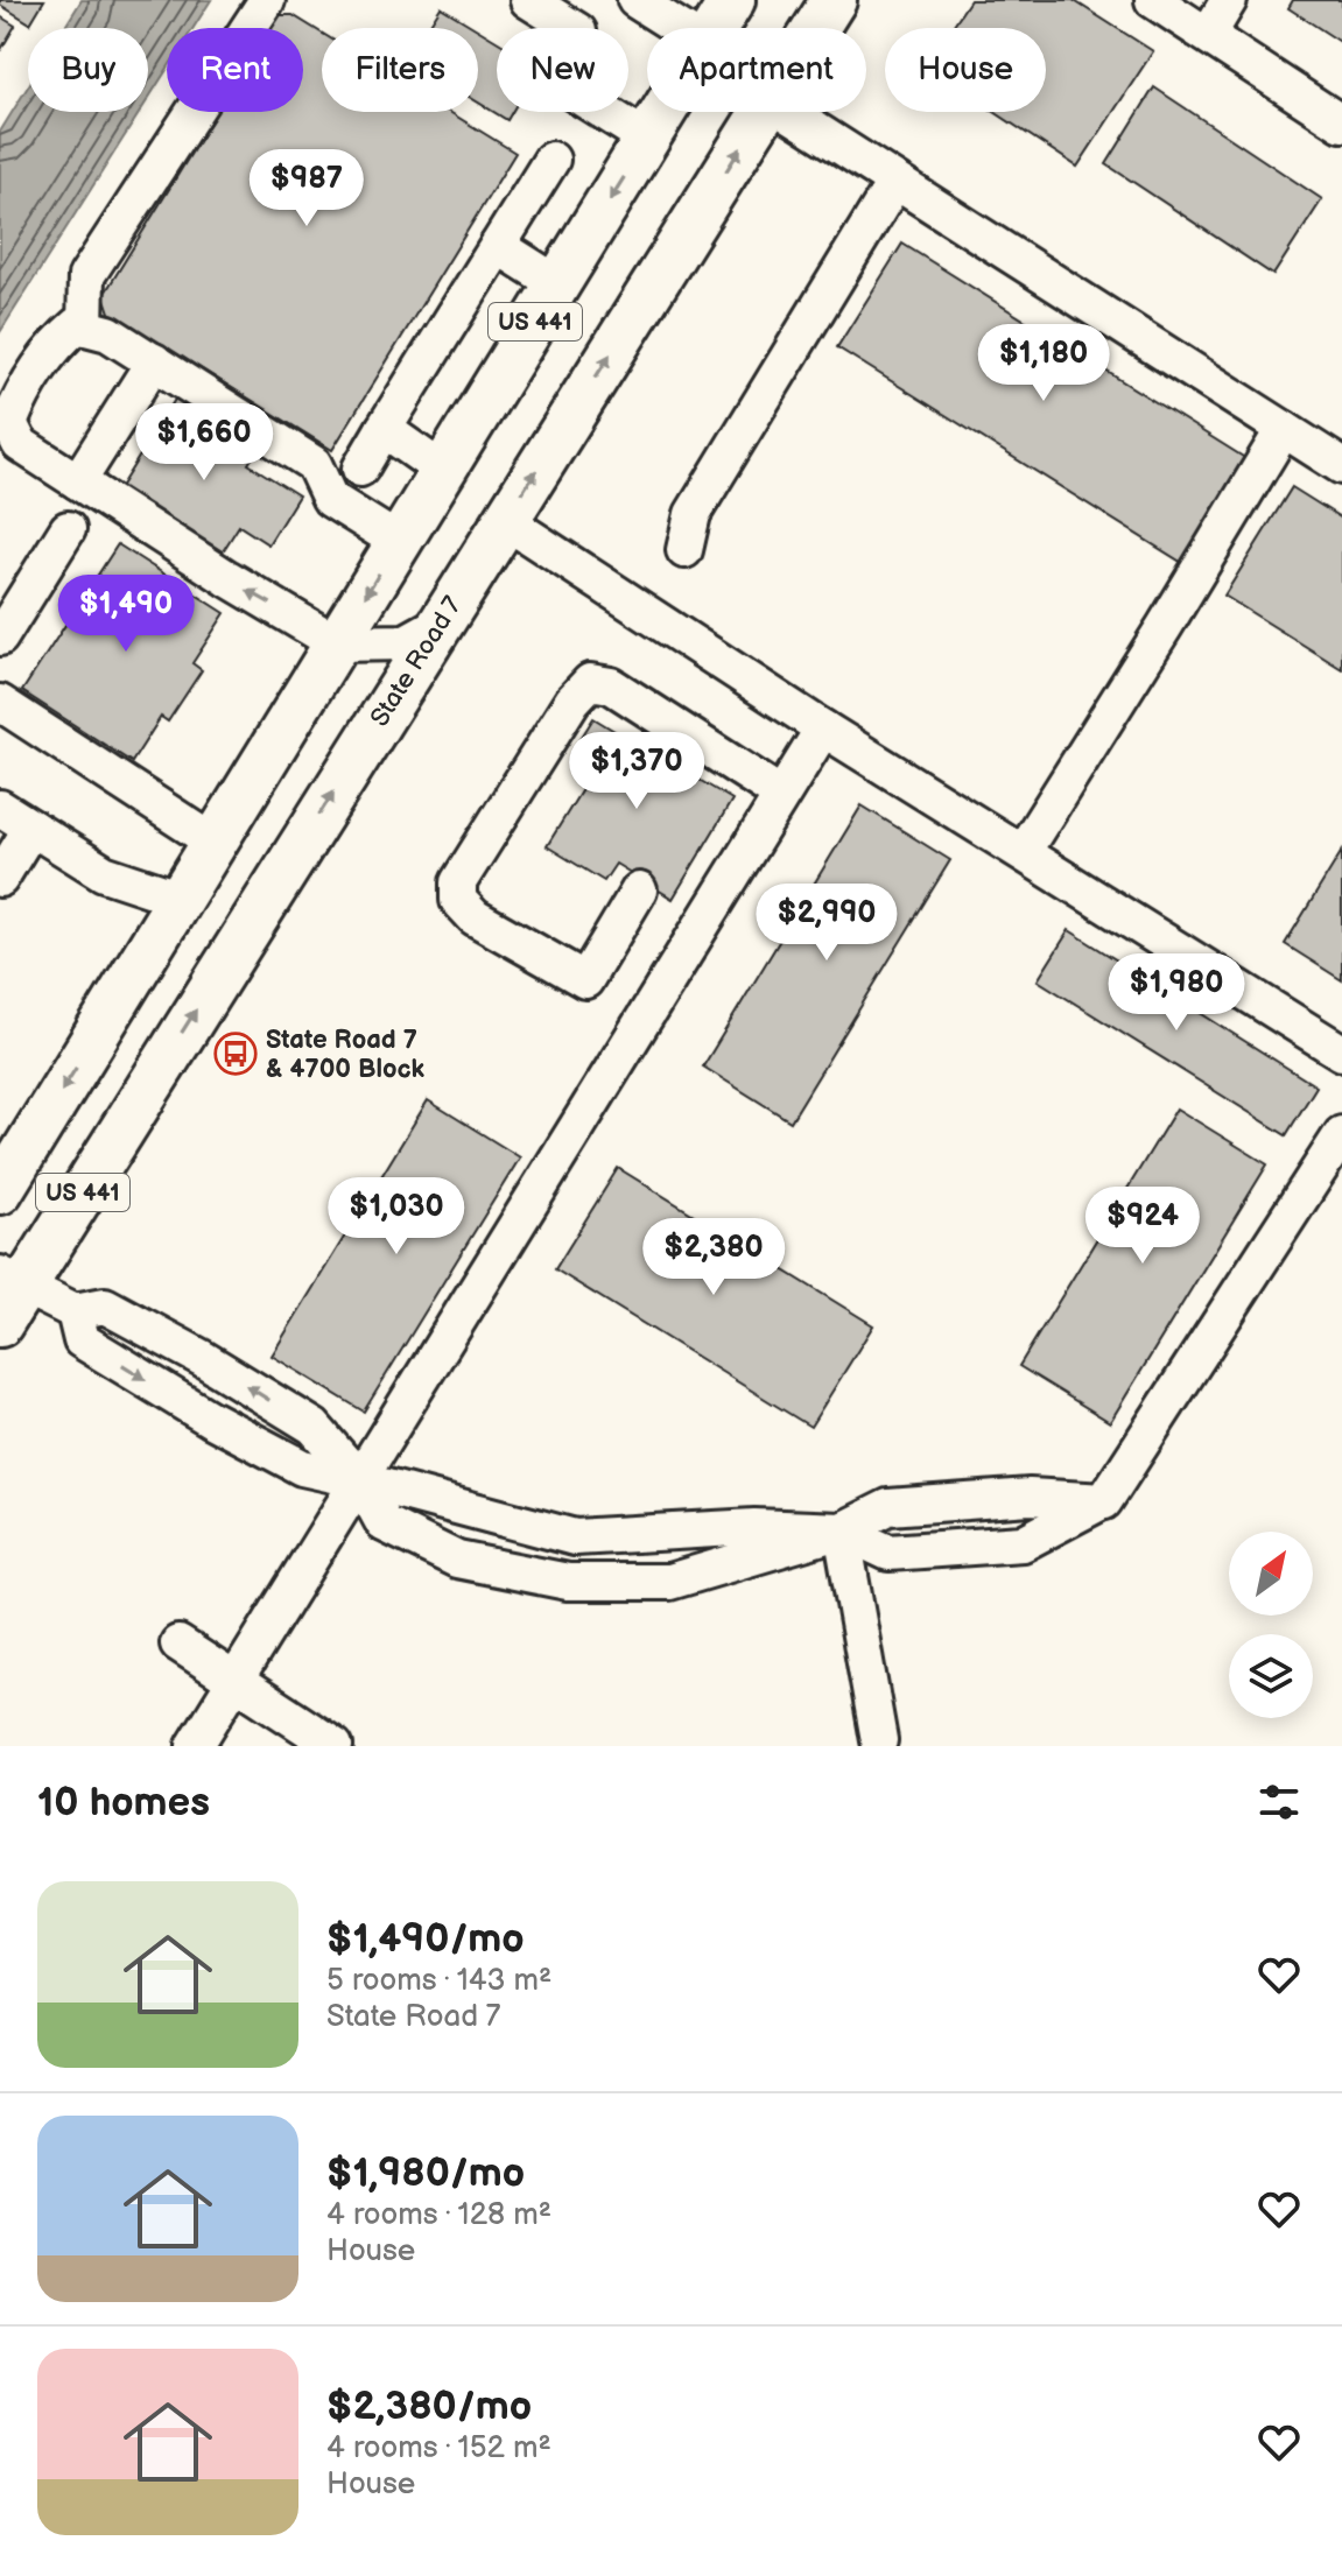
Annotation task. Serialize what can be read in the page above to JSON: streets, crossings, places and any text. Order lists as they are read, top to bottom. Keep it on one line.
{"streets":{"main road":["US 441","State Road 7"]},"places":{"bus stop":["State Road 7 & 4700 Block"]},"north":"top right","page":{"chip":["Buy","Rent","Filters","New","Apartment","House"],"price":["$987","$1,180","$1,660","$1,490","$1,370","$2,990","$1,980","$1,030","$924","$2,380"],"heading":"10 homes","list":[{"name":"$1,490/mo","note":"5 rooms · 143 m² · State Road 7"},{"name":"$1,980/mo","note":"4 rooms · 128 m² · House"},{"name":"$2,380/mo","note":"4 rooms · 152 m² · House"}]}}
